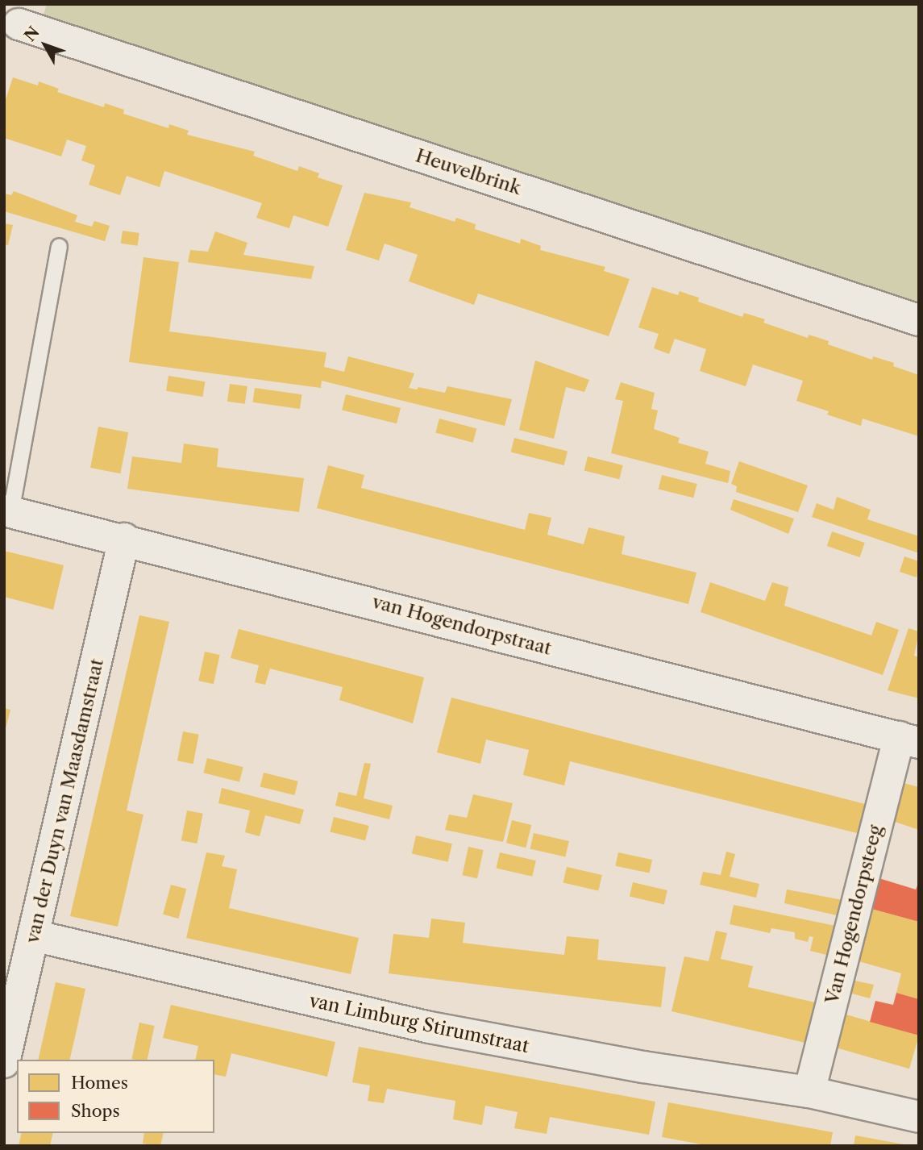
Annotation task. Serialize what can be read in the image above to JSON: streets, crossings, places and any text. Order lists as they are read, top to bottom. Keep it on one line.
{"streets":{"street":["Heuvelbrink","van Hogendorpstraat","van der Duyn van Maasdamstraat","Van Hogendorpsteeg","van Limburg Stirumstraat"]},"crossings":[["van Hogendorpstraat","van der Duyn van Maasdamstraat"],["van Hogendorpstraat","Van Hogendorpsteeg"],["van der Duyn van Maasdamstraat","van Limburg Stirumstraat"],["Van Hogendorpsteeg","van Limburg Stirumstraat"]],"legend":["Homes","Shops"],"north":"top left"}
